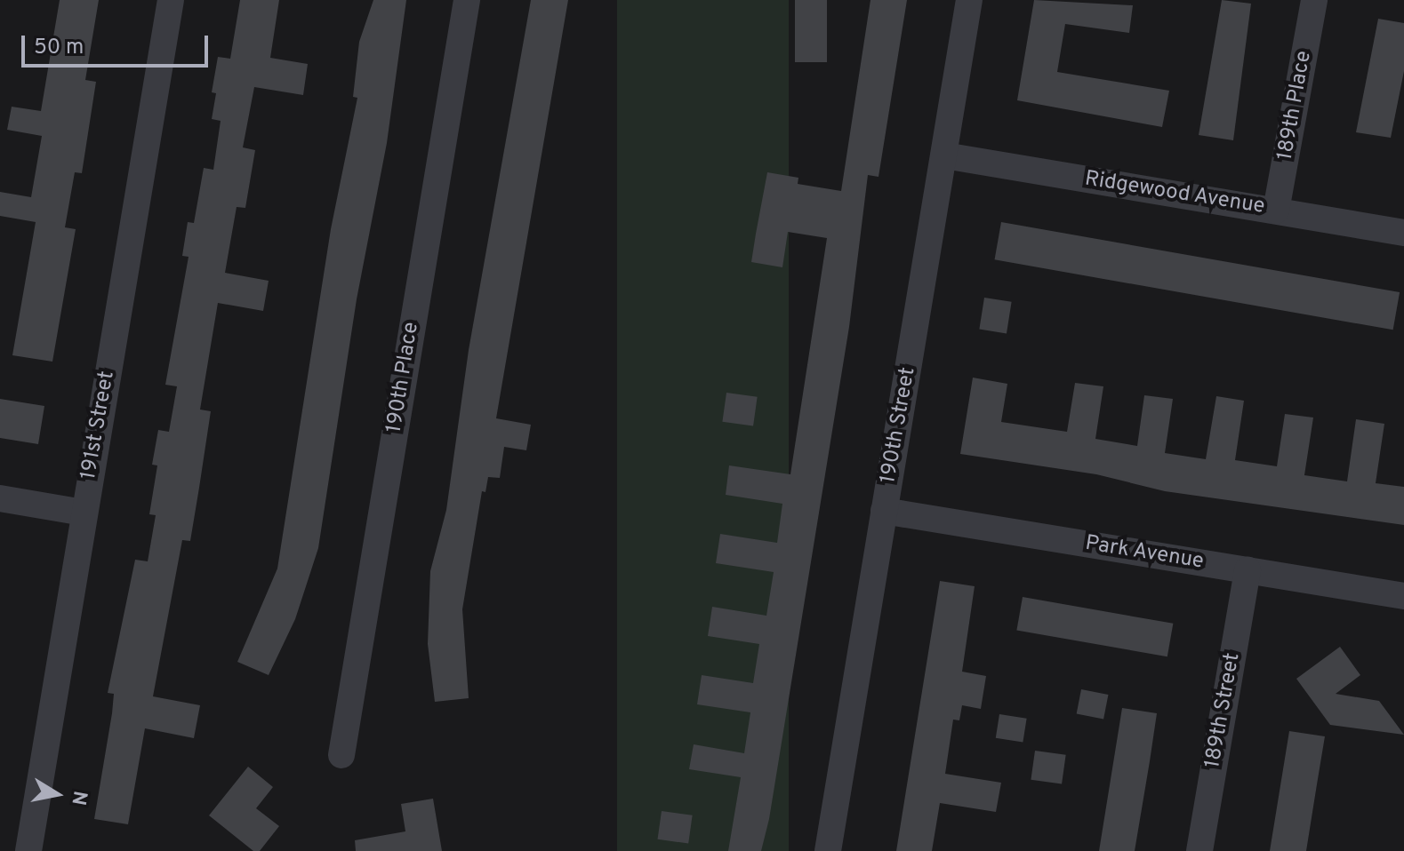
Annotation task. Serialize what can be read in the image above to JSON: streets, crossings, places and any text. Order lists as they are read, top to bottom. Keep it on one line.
{"streets":{"street":["189th Place","Ridgewood Avenue","190th Place","191st Street","190th Street","Park Avenue","189th Street"]},"crossings":[["189th Place","Ridgewood Avenue"],["Ridgewood Avenue","190th Street"],["190th Street","Park Avenue"],["Park Avenue","189th Street"]],"scale_bar":"50 m","north":"right"}
